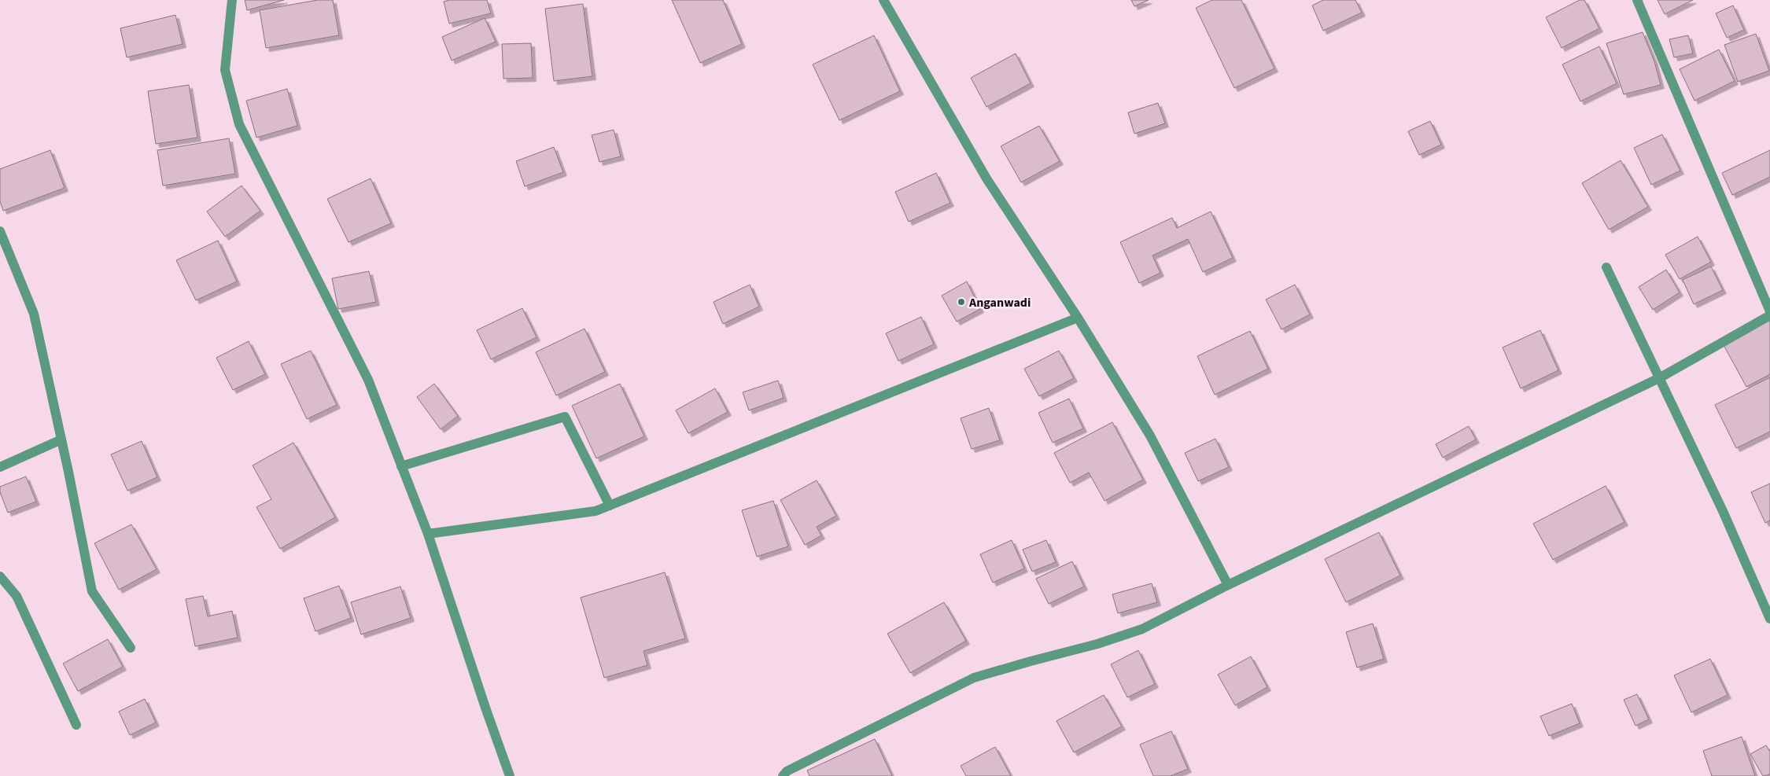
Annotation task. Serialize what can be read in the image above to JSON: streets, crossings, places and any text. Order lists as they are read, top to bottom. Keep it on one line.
{"places":["Anganwadi"]}
